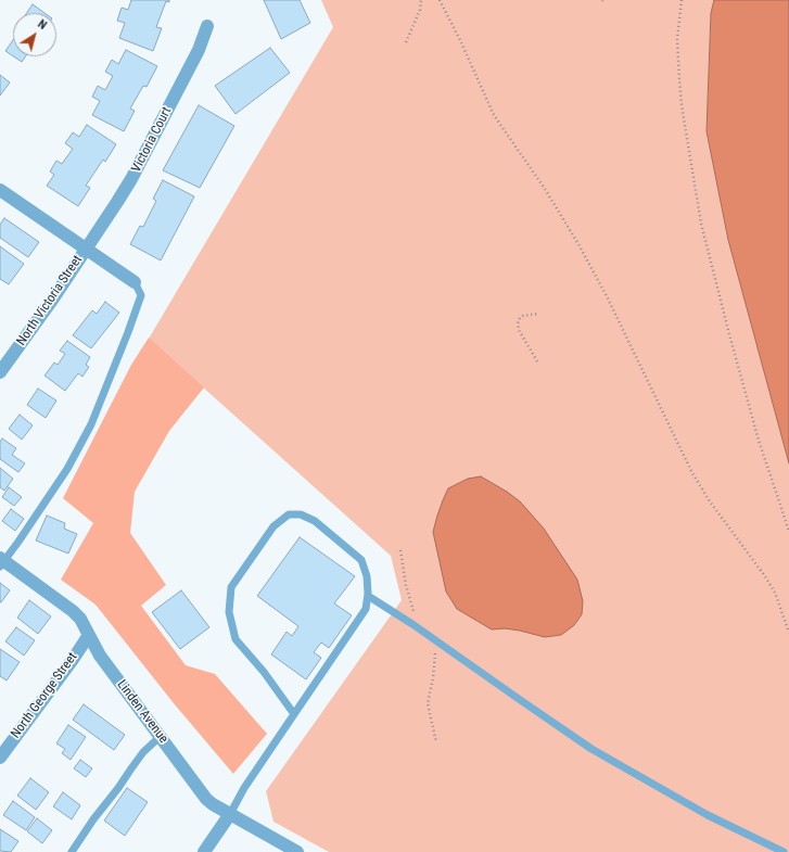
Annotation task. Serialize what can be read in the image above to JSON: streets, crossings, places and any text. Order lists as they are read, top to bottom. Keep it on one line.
{"streets":{"street":["Victoria Court","North Victoria Street","North George Street","Linden Avenue"]},"crossings":[["Victoria Court","North Victoria Street"],["North George Street","Linden Avenue"]],"north":"top right"}
